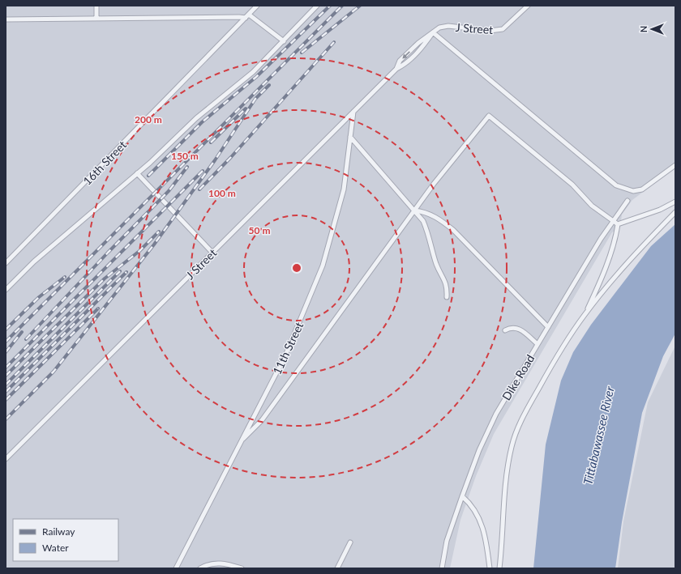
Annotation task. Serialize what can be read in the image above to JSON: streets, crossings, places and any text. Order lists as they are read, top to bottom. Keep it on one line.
{"streets":{"lane":["J Street","16th Street","11th Street","Dike Road"]},"crossings":[["J Street","11th Street"]],"water":["Tittabawassee River"],"legend":["Railway","Water"],"north":"left","rings":["200 m","150 m","100 m","50 m"]}
